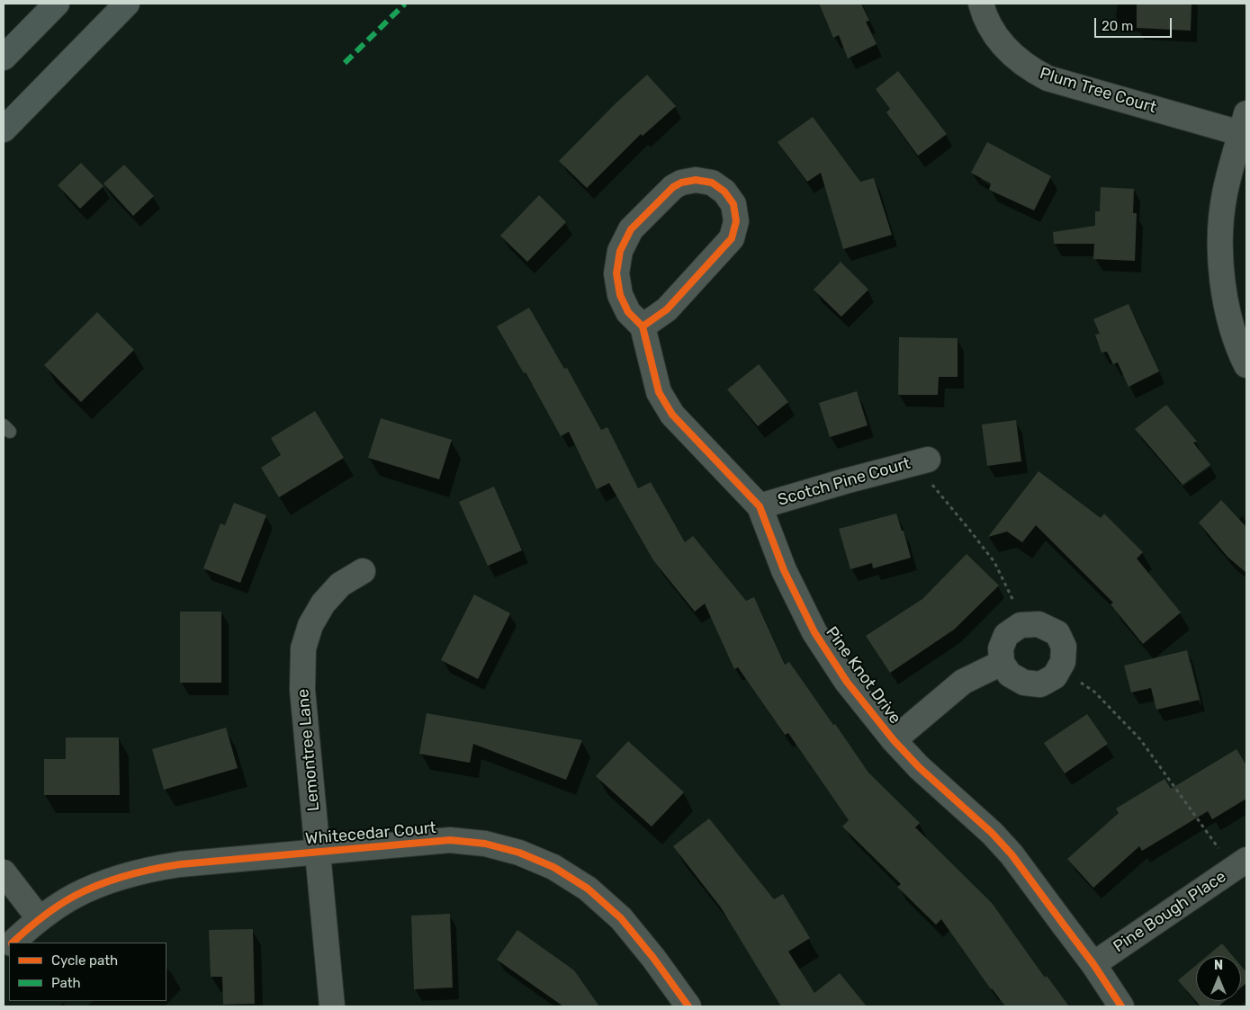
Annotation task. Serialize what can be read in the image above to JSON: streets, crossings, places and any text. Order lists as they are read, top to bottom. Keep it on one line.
{"streets":{"street":["Plum Tree Court","Scotch Pine Court","Pine Knot Drive","Lemontree Lane","Whitecedar Court","Pine Bough Place"]},"crossings":[["Scotch Pine Court","Pine Knot Drive"],["Pine Knot Drive","Pine Bough Place"],["Lemontree Lane","Whitecedar Court"]],"legend":["Cycle path","Path"],"scale_bar":"20 m","north":"top"}
